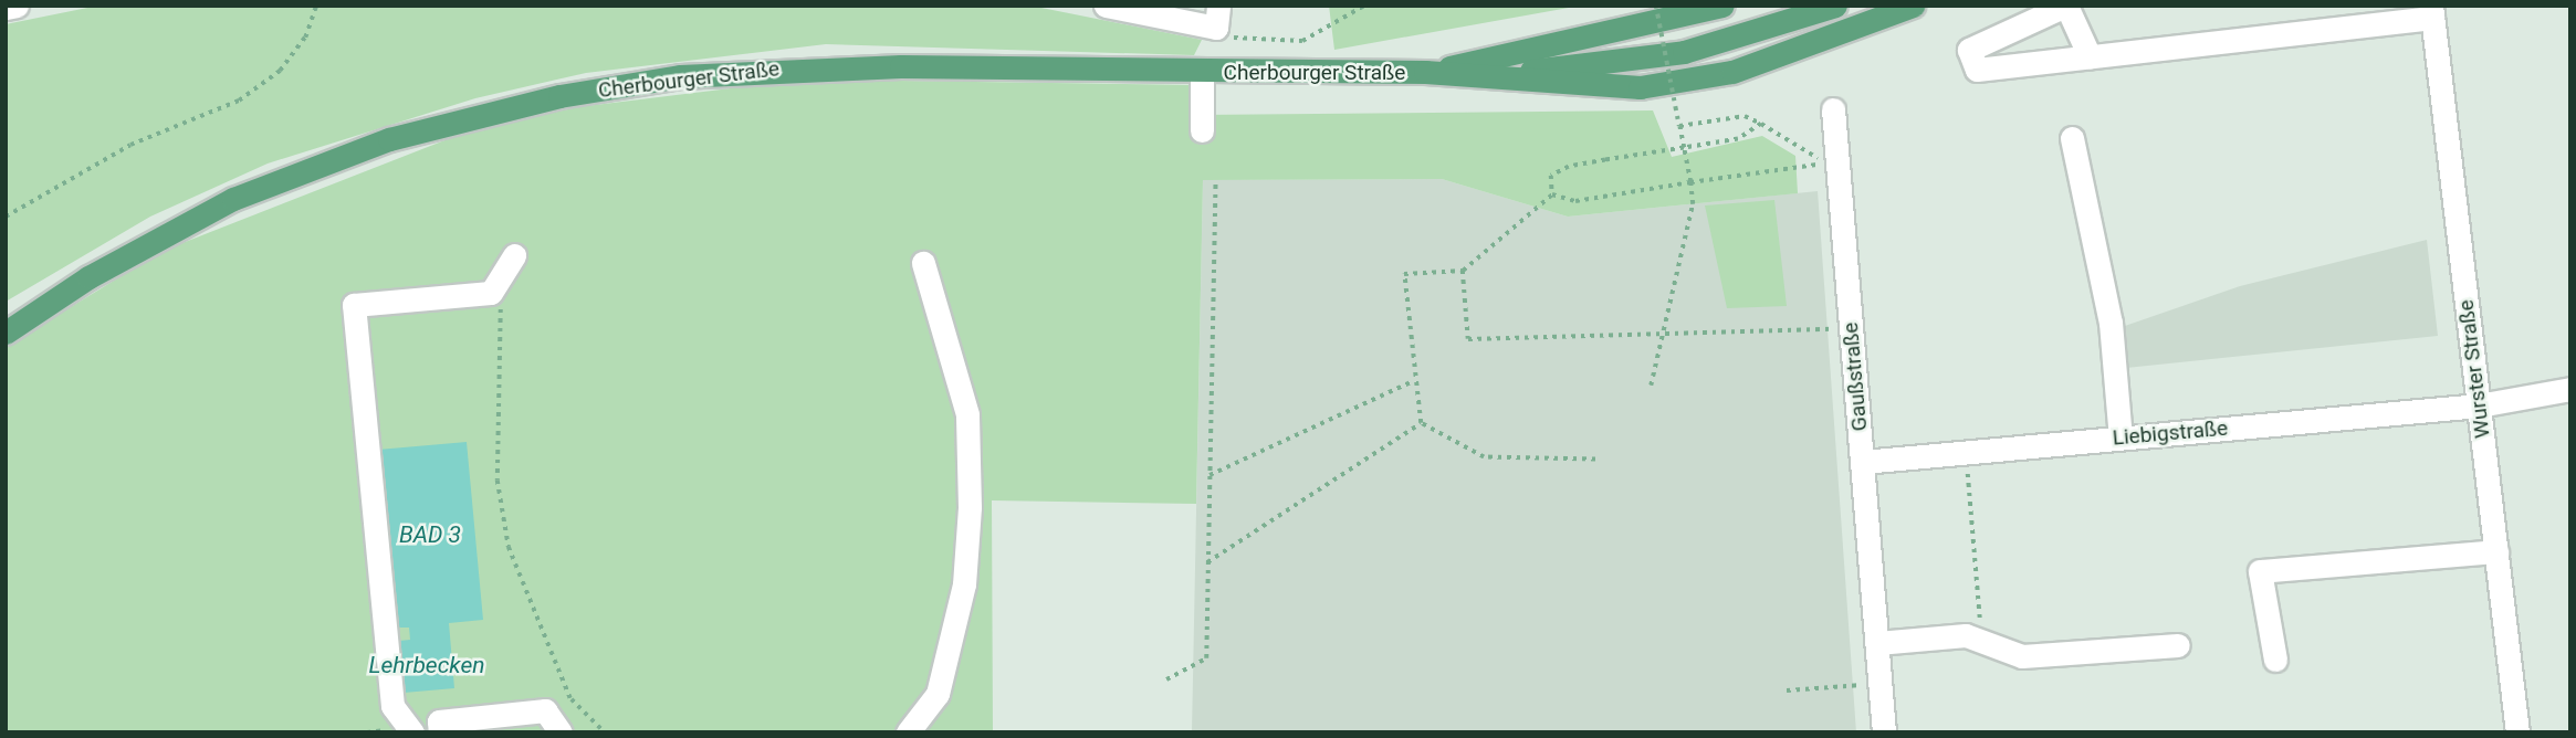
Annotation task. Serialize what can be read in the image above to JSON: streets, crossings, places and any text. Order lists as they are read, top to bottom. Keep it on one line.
{"streets":{"main road":["Cherbourger Straße"],"street":["Wurster Straße","Gaußstraße","Liebigstraße"]},"crossings":[["Wurster Straße","Liebigstraße"],["Gaußstraße","Liebigstraße"]],"water":["BAD 3","Lehrbecken"]}
